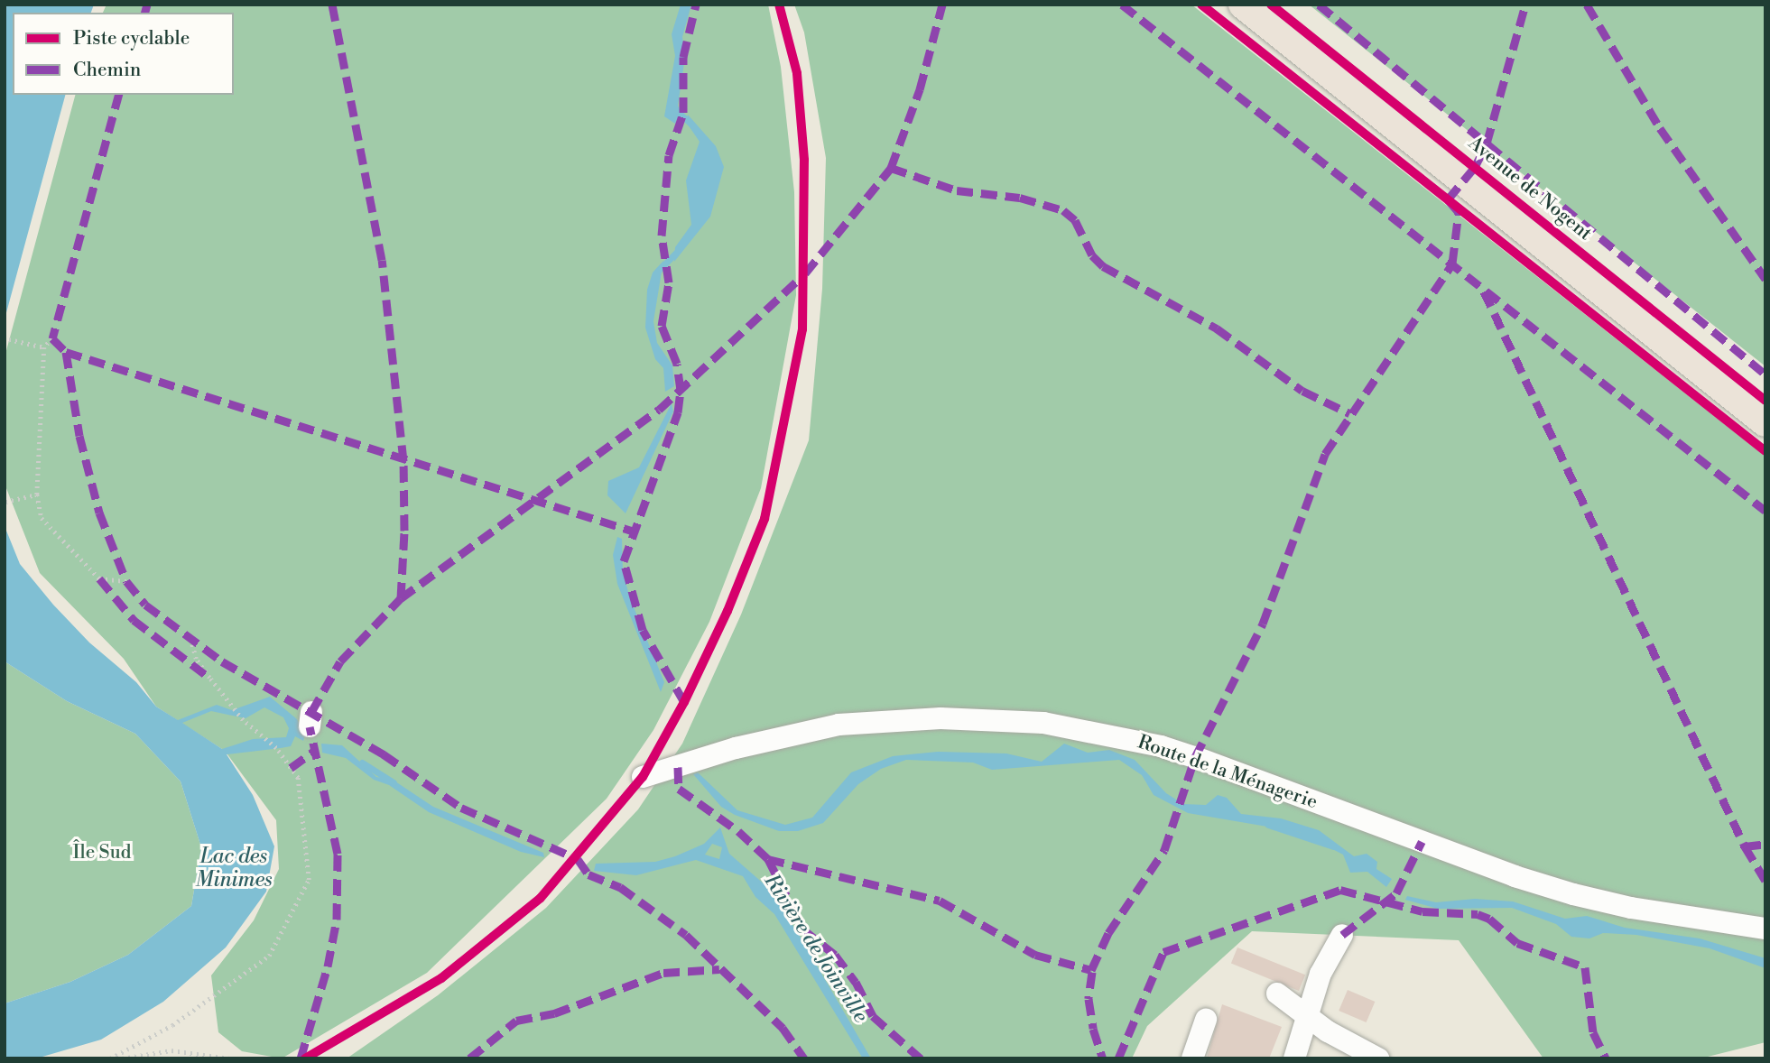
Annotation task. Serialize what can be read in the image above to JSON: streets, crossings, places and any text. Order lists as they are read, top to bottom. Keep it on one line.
{"streets":{"main road":["Avenue de Nogent"],"lane":["Route de la Ménagerie"]},"water":["Lac des Minimes","Rivière de Joinville"],"parks":["Île Sud"],"legend":["Piste cyclable","Chemin"]}
